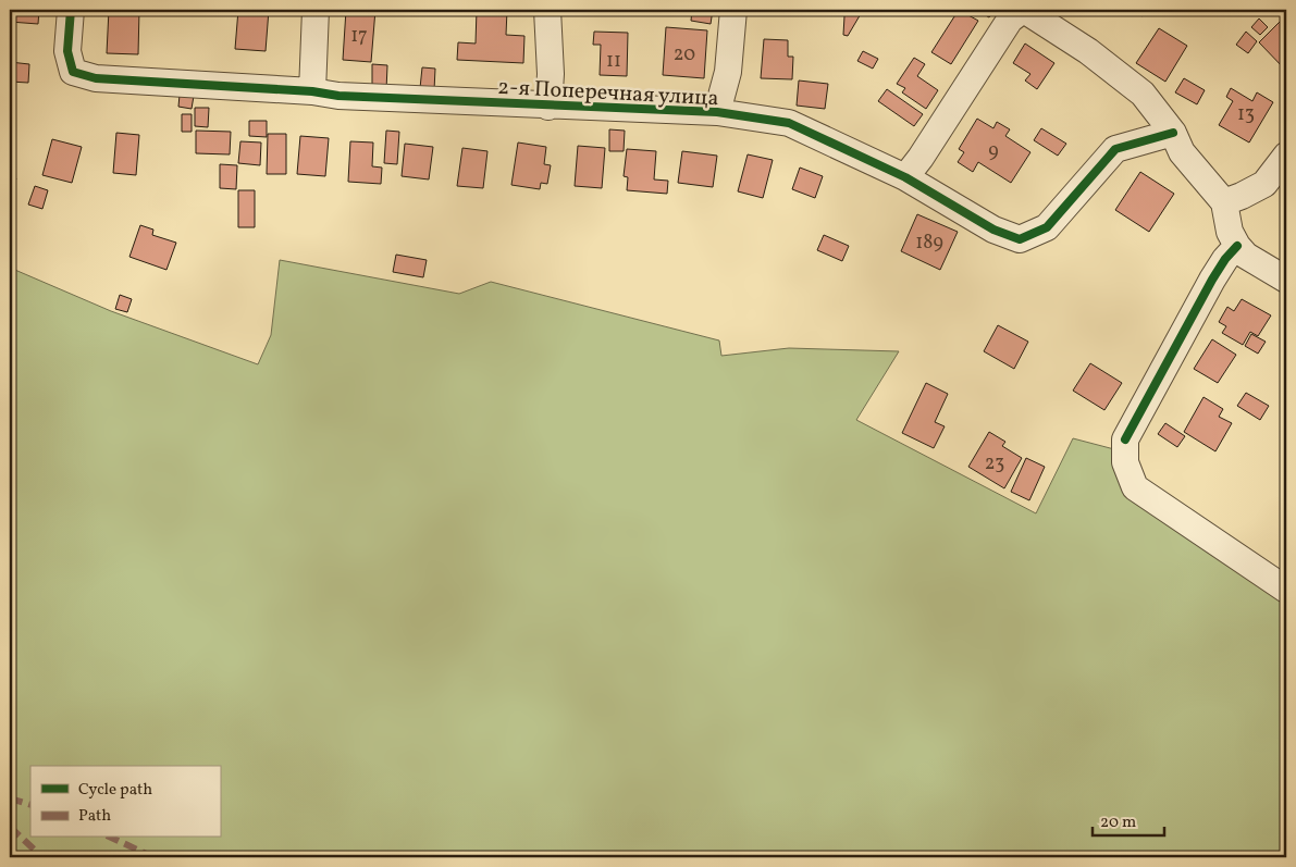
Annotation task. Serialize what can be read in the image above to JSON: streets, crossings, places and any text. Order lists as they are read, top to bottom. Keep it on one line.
{"streets":{"street":["2-я Поперечная улица"]},"house_numbers":["17","20","11","13","9","189","23"],"legend":["Cycle path","Path"],"scale_bar":"20 m"}
